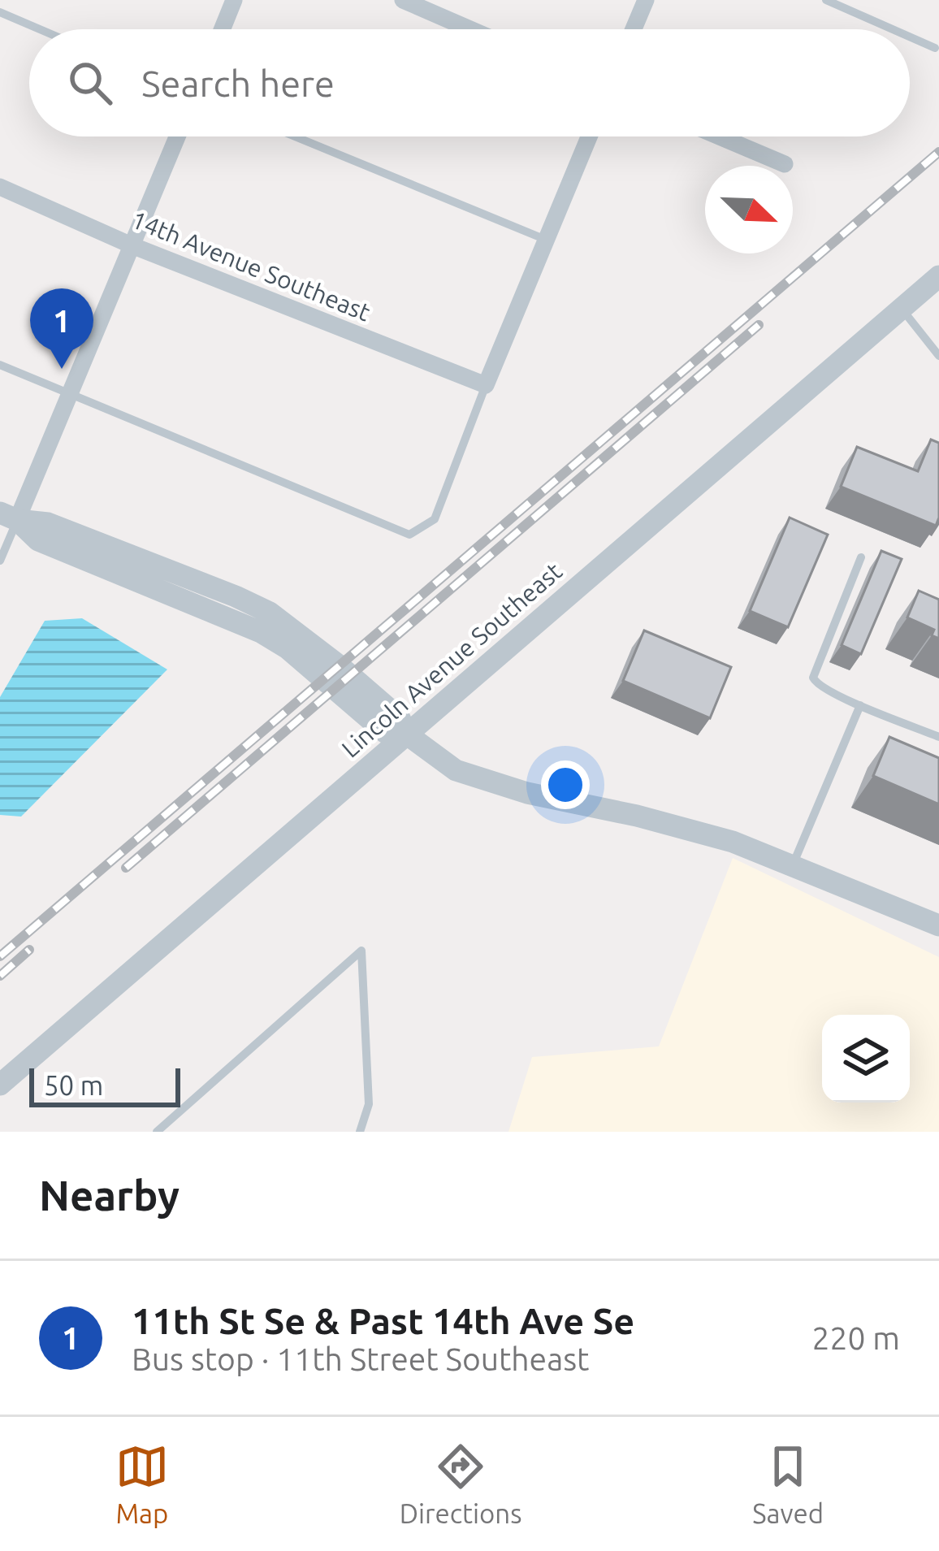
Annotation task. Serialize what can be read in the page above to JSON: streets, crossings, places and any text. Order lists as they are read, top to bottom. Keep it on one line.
{"streets":{"street":["14th Avenue Southeast","Lincoln Avenue Southeast"]},"scale_bar":"50 m","north":"bottom right","page":{"search":"Search here","pins":"1","scale":"50 m","heading":"Nearby","list":[{"mark":"1","name":"11th St Se & Past 14th Ave Se","note":"Bus stop · 11th Street Southeast","value":"220 m"}],"nav":["Map","Directions","Saved"]}}
